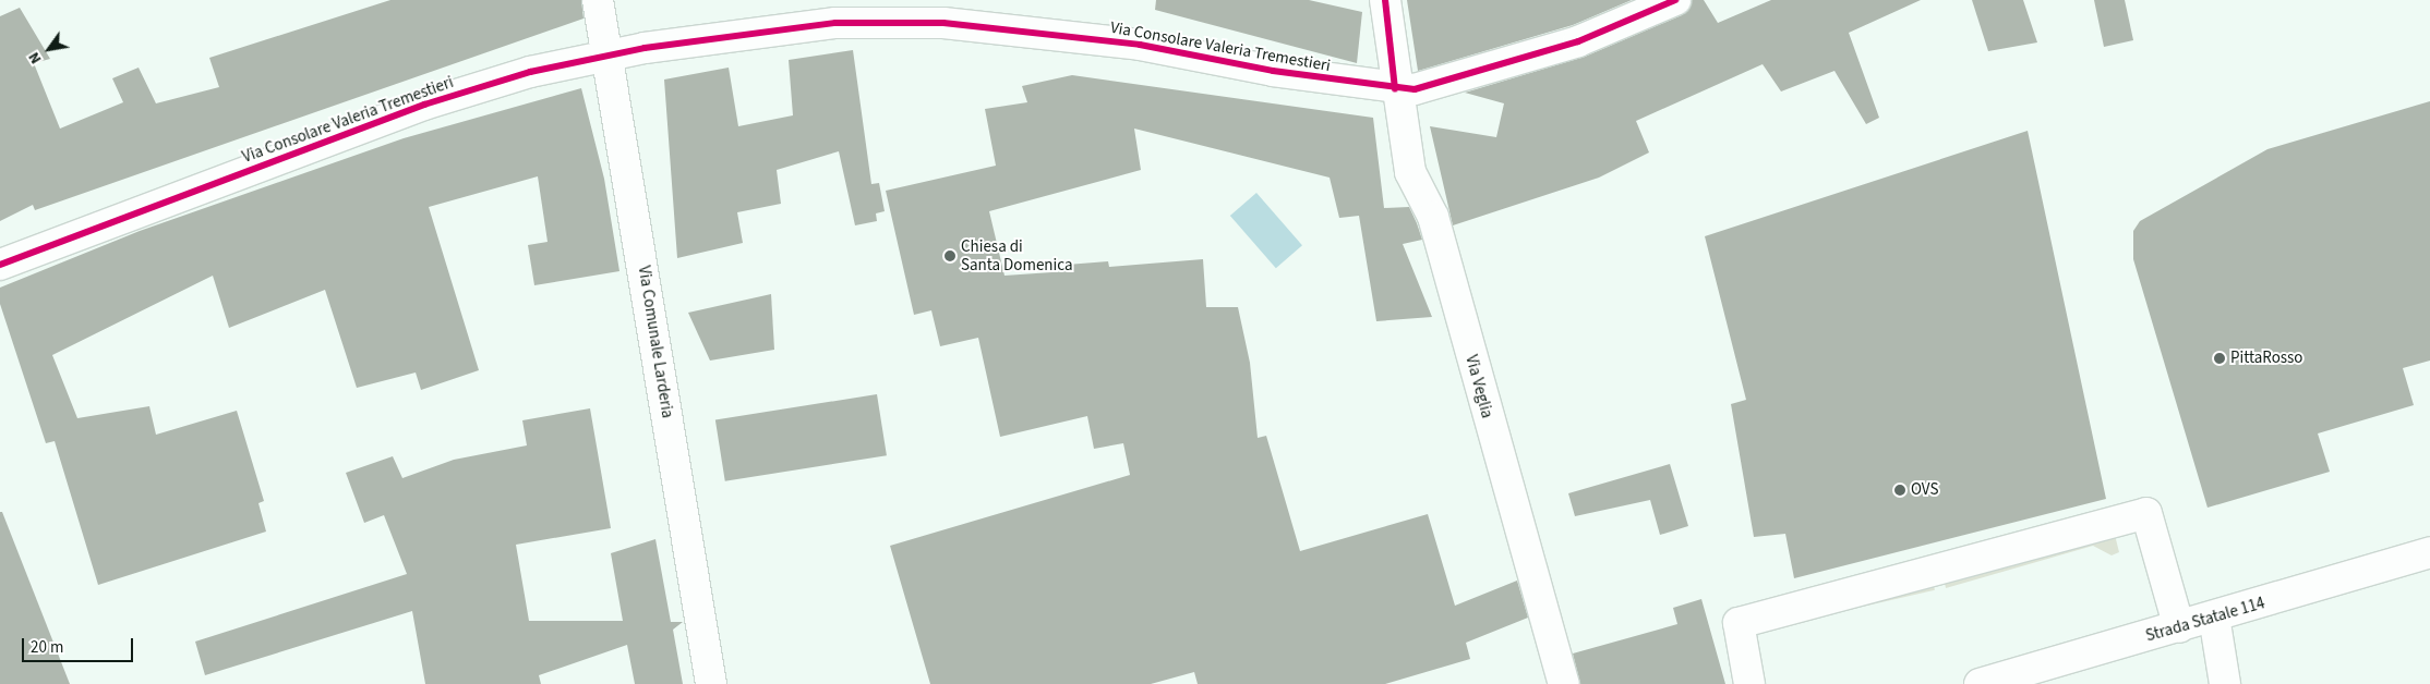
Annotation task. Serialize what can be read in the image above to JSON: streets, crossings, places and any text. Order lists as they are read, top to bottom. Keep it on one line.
{"streets":{"street":["Via Consolare Valeria Tremestieri","Via Comunale Larderia","Via Veglia","Strada Statale 114"]},"crossings":[["Via Consolare Valeria Tremestieri","Via Comunale Larderia"],["Via Consolare Valeria Tremestieri","Via Veglia"]],"places":["Chiesa di Santa Domenica","PittaRosso","OVS"],"scale_bar":"20 m","north":"bottom left"}
